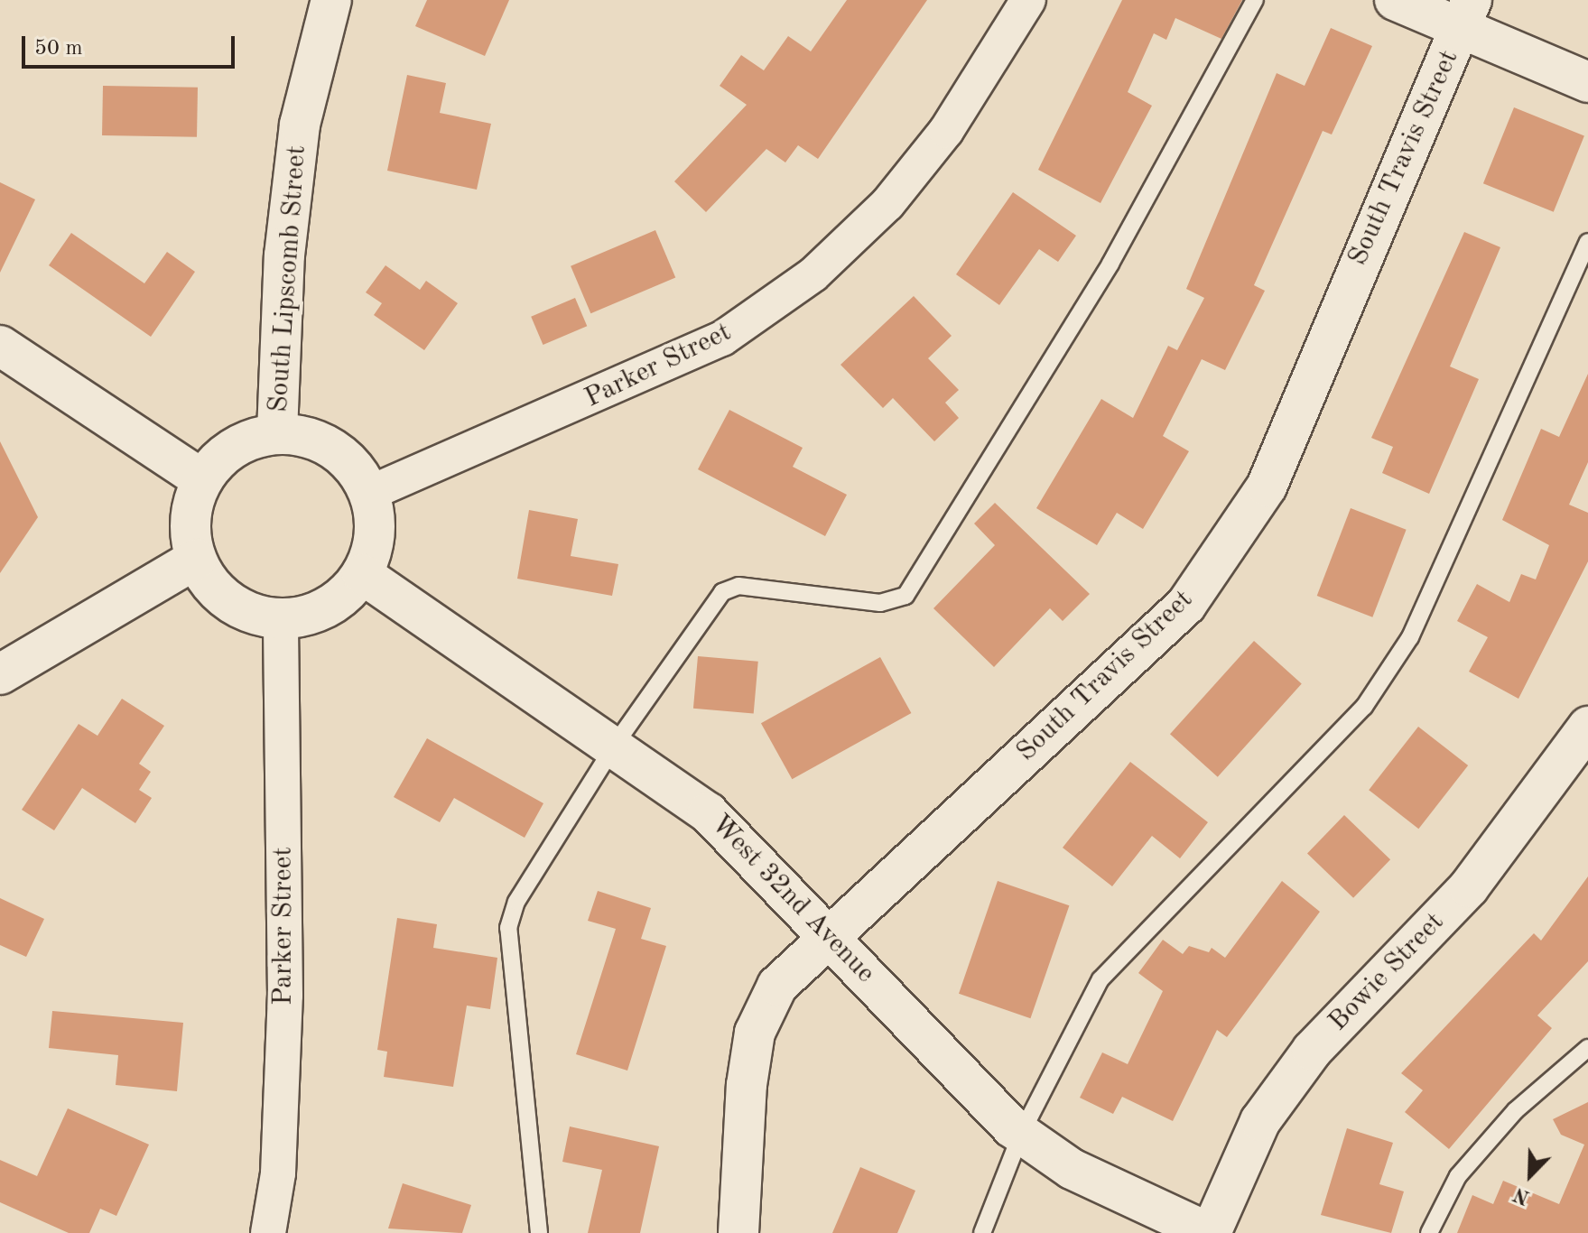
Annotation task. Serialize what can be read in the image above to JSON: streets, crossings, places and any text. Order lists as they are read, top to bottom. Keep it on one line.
{"streets":{"street":["South Travis Street","South Lipscomb Street","Parker Street","West 32nd Avenue","Bowie Street"]},"crossings":[["South Travis Street","West 32nd Avenue"],["South Lipscomb Street","Parker Street"],["South Lipscomb Street","West 32nd Avenue"],["Parker Street","West 32nd Avenue"],["West 32nd Avenue","Bowie Street"]],"scale_bar":"50 m","north":"bottom left"}
